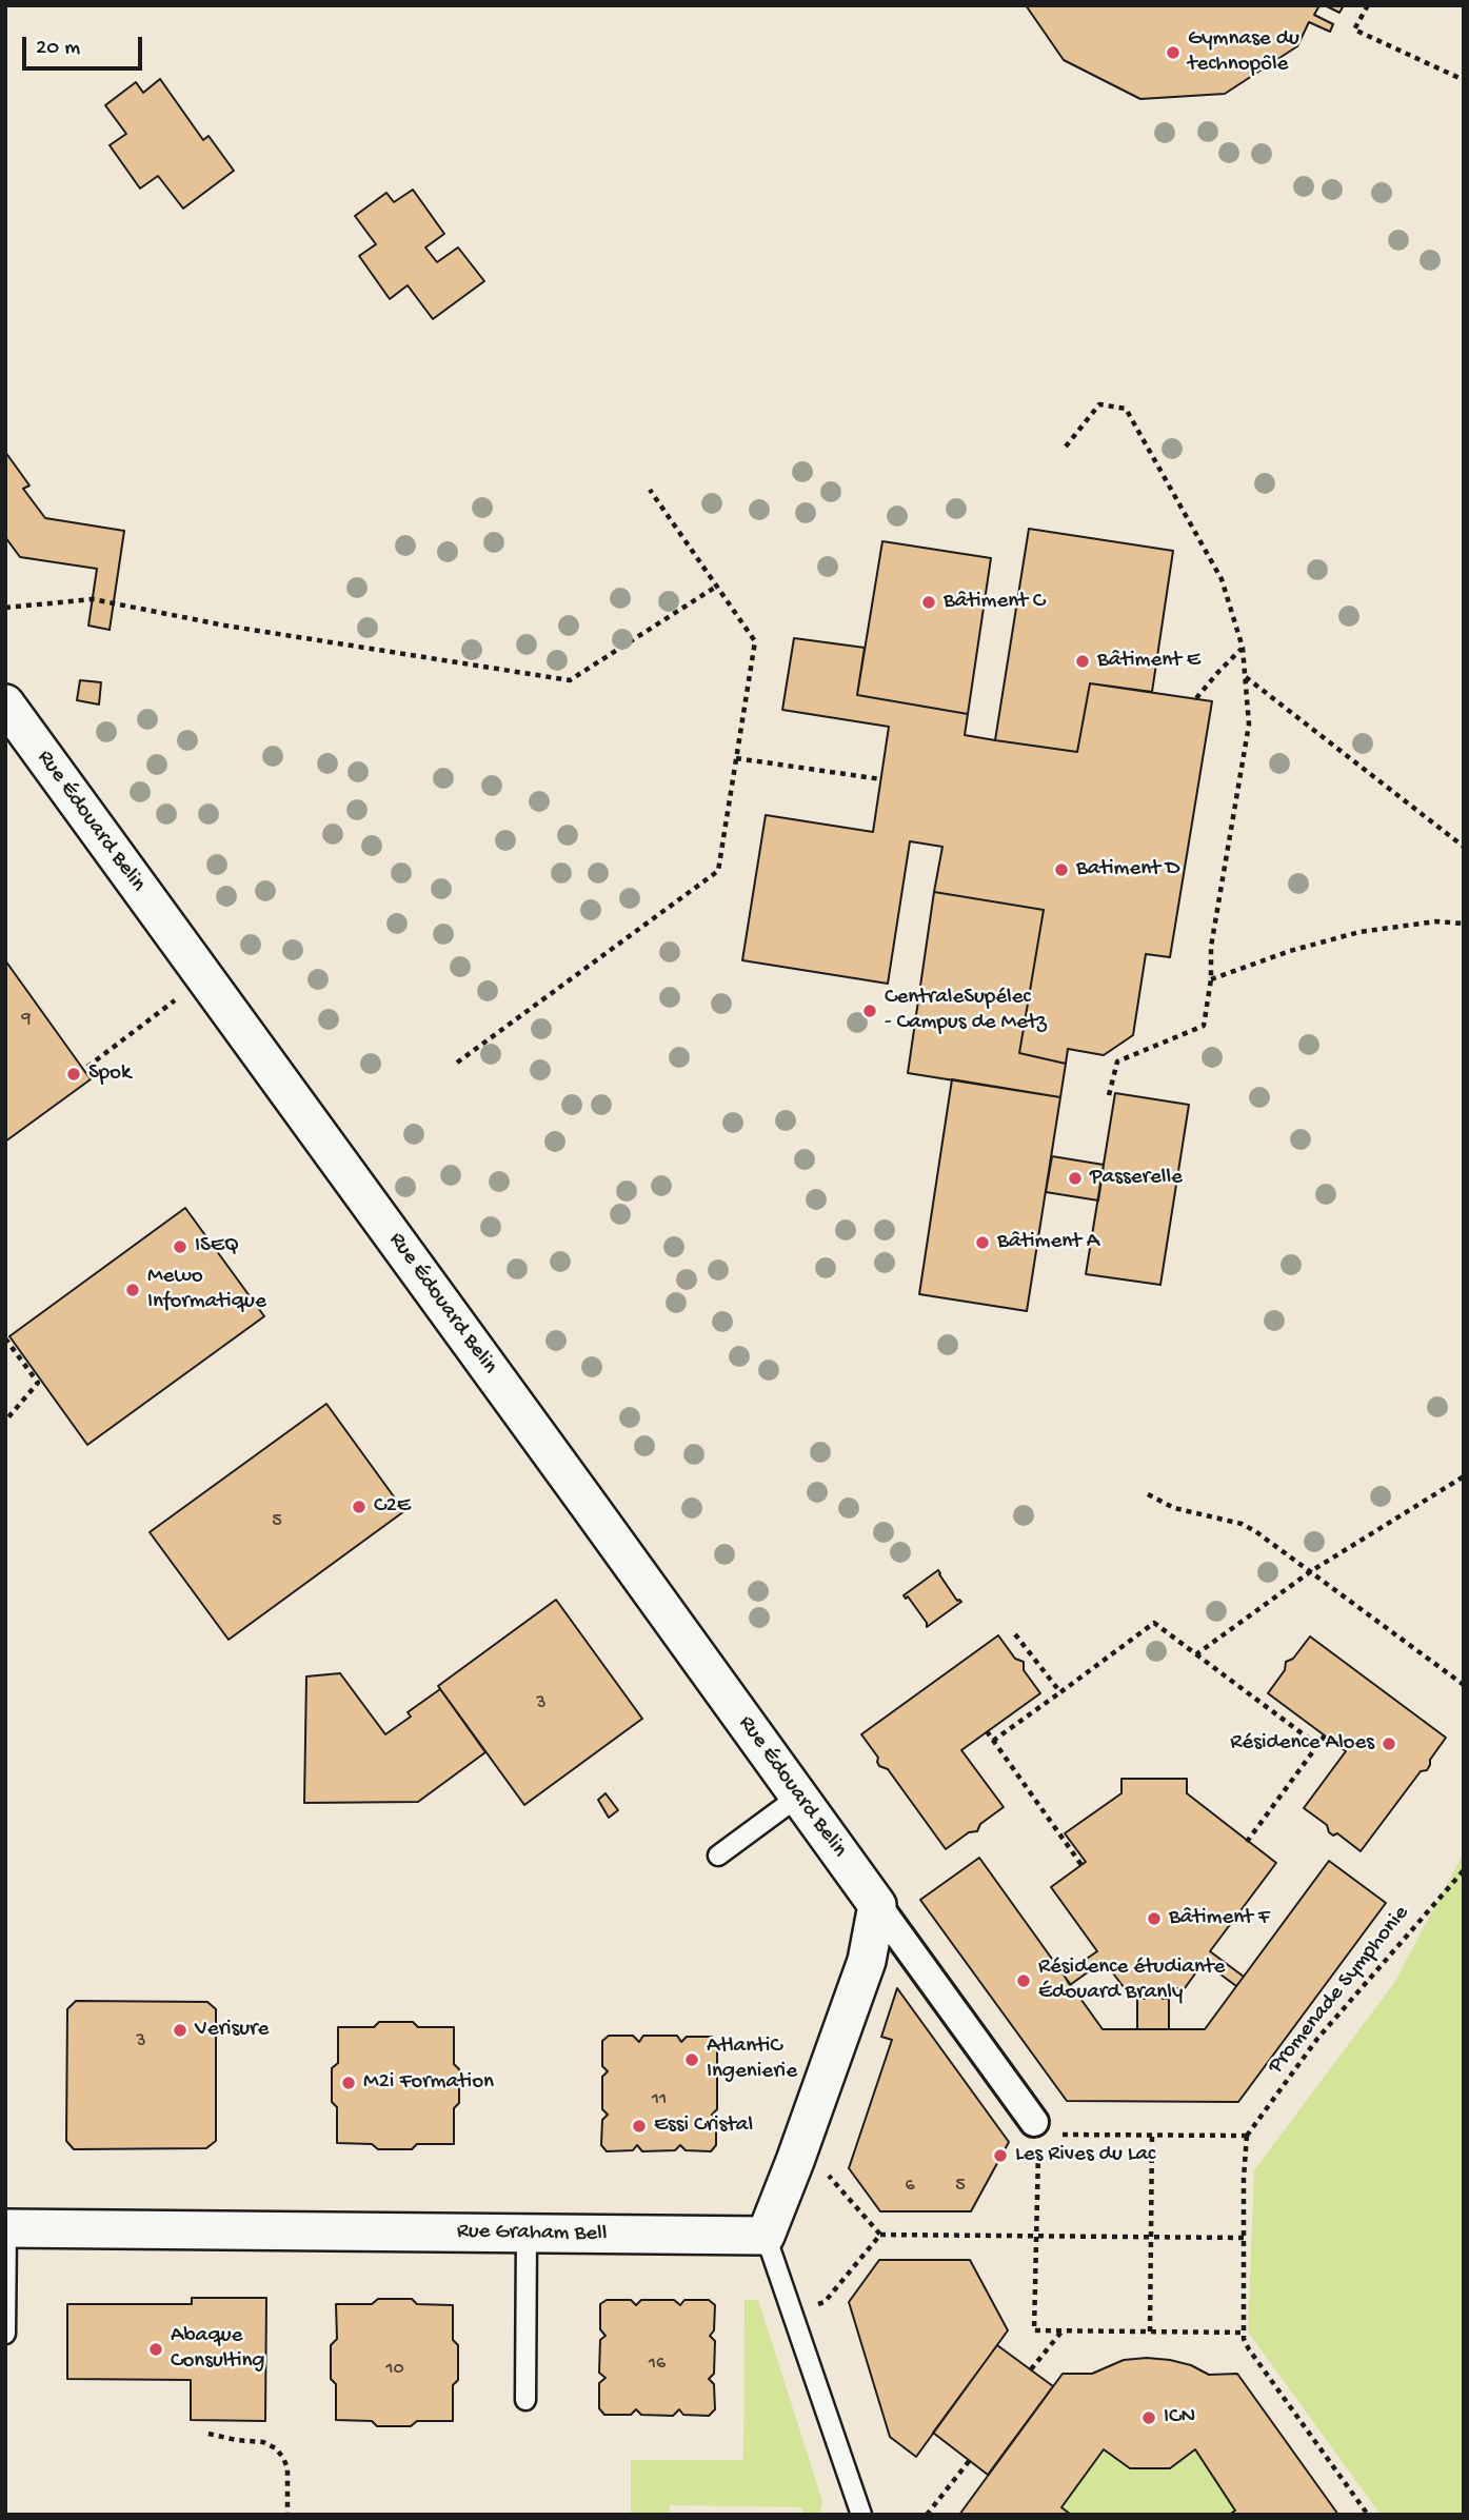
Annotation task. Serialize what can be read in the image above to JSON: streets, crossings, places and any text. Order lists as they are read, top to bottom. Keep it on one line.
{"streets":{"street":["Rue Édouard Belin","Rue Graham Bell"],"path":["Promenade Symphonie"]},"places":["Gymnase du technopôle","Bâtiment C","Bâtiment E","Batiment D","CentraleSupélec - Campus de Metz","Spok","Passerelle","Bâtiment A","ISEQ","Mewo Informatique","C2E","Résidence Aloes","Bâtiment F","Résidence étudiante Édouard Branly","Verisure","AtlantiC Ingenierie","M2i Formation","Essi Cristal","Les Rives du Lac","Abaque Consulting","ICN"],"house_numbers":["9","5","3","3","11","6","5","16","10"],"scale_bar":"20 m"}
